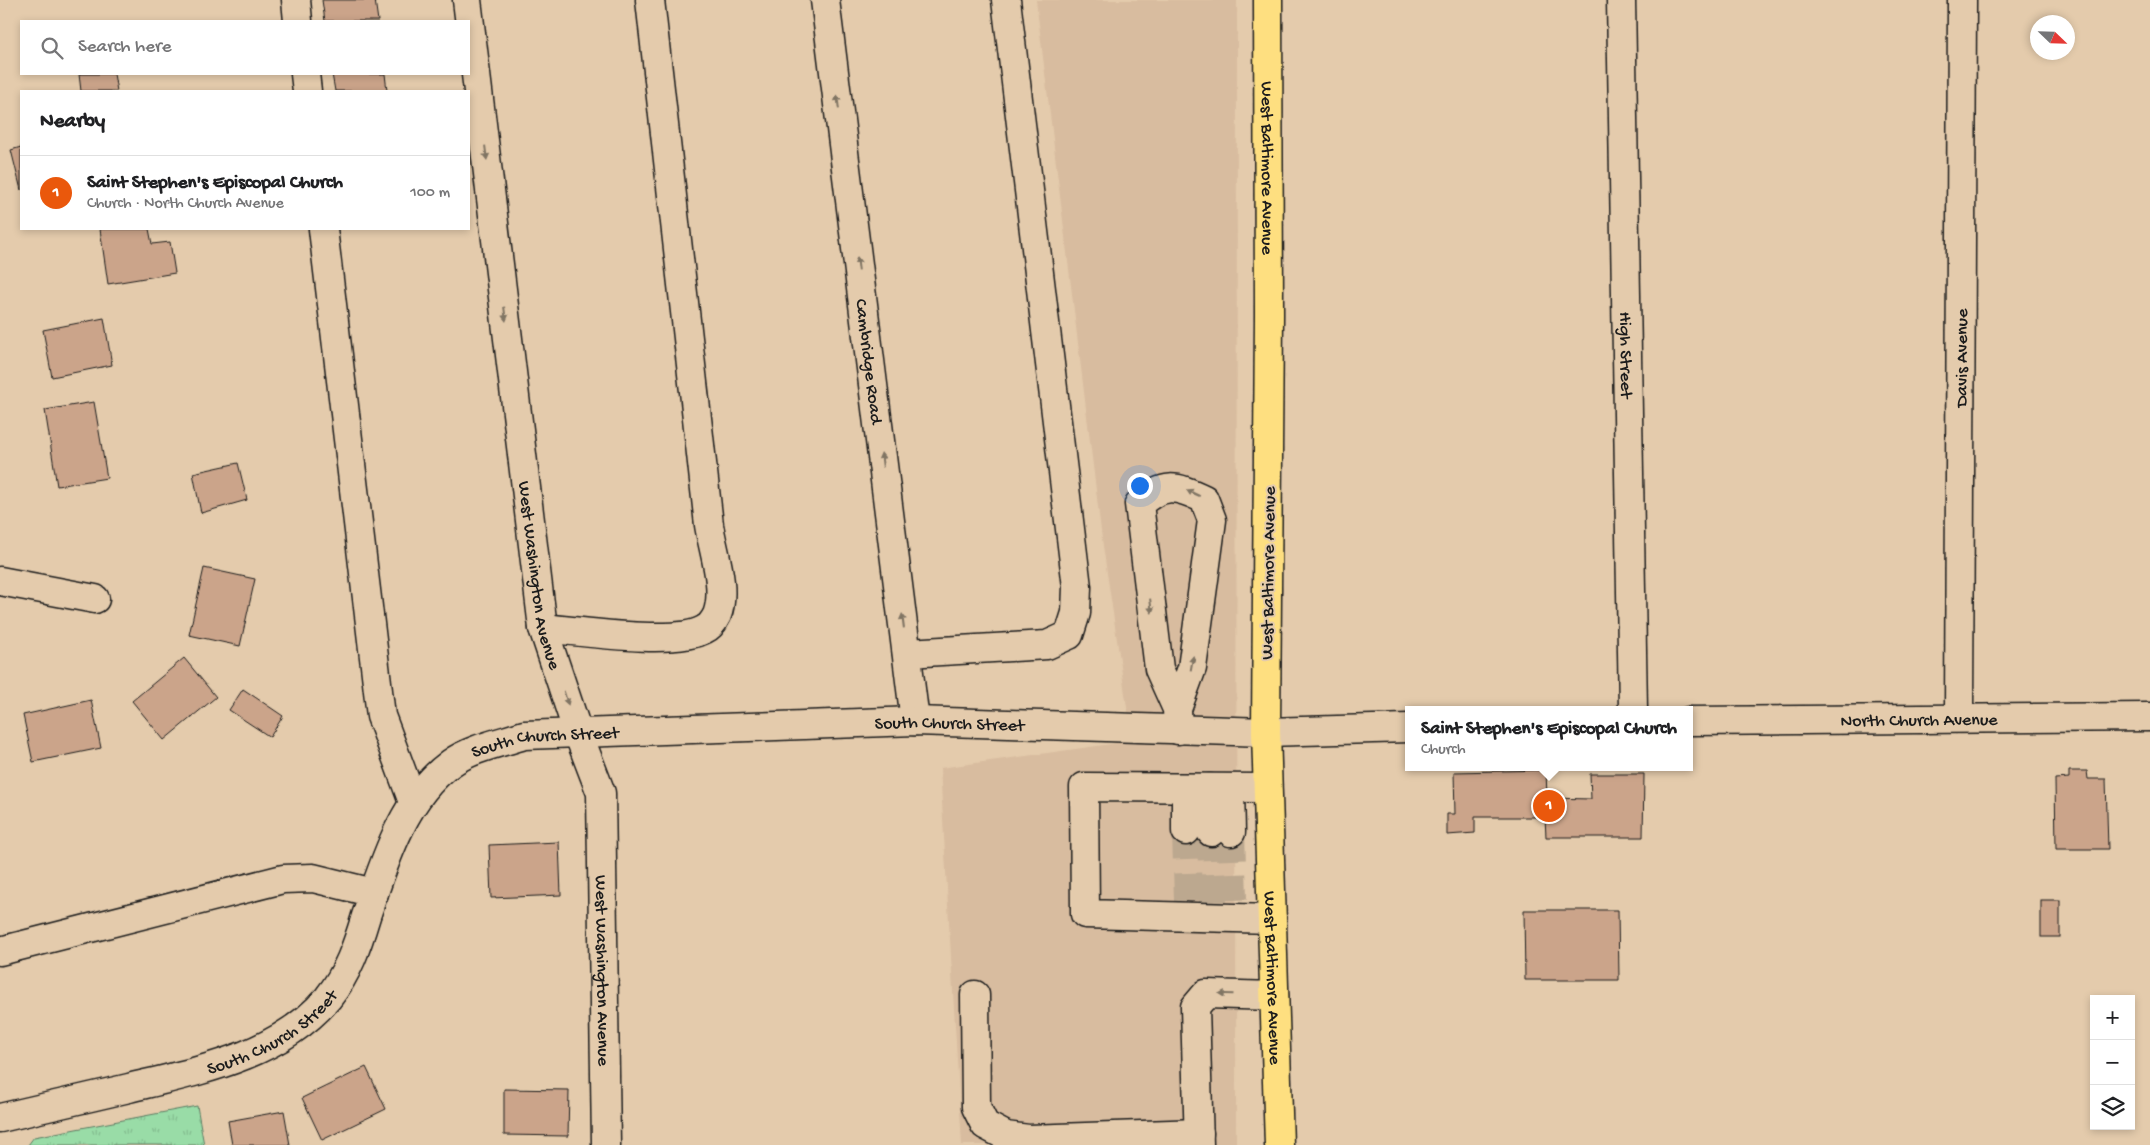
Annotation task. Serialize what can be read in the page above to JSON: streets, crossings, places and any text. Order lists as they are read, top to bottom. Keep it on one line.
{"streets":{"main road":["West Baltimore Avenue"],"street":["High Street","Davis Avenue","Cambridge Road","West Washington Avenue","North Church Avenue","South Church Street"]},"crossings":[["West Baltimore Avenue","South Church Street"],["Davis Avenue","North Church Avenue"],["Cambridge Road","South Church Street"],["West Washington Avenue","South Church Street"]],"one_way":["Cambridge Road"],"north":"bottom right","page":{"search":"Search here","heading":"Nearby","list":[{"mark":"1","name":"Saint Stephen's Episcopal Church","note":"Church · North Church Avenue","value":"100 m"}],"popup":["Saint Stephen's Episcopal Church","Church"],"pins":"1","map_buttons":["+","−"]}}
